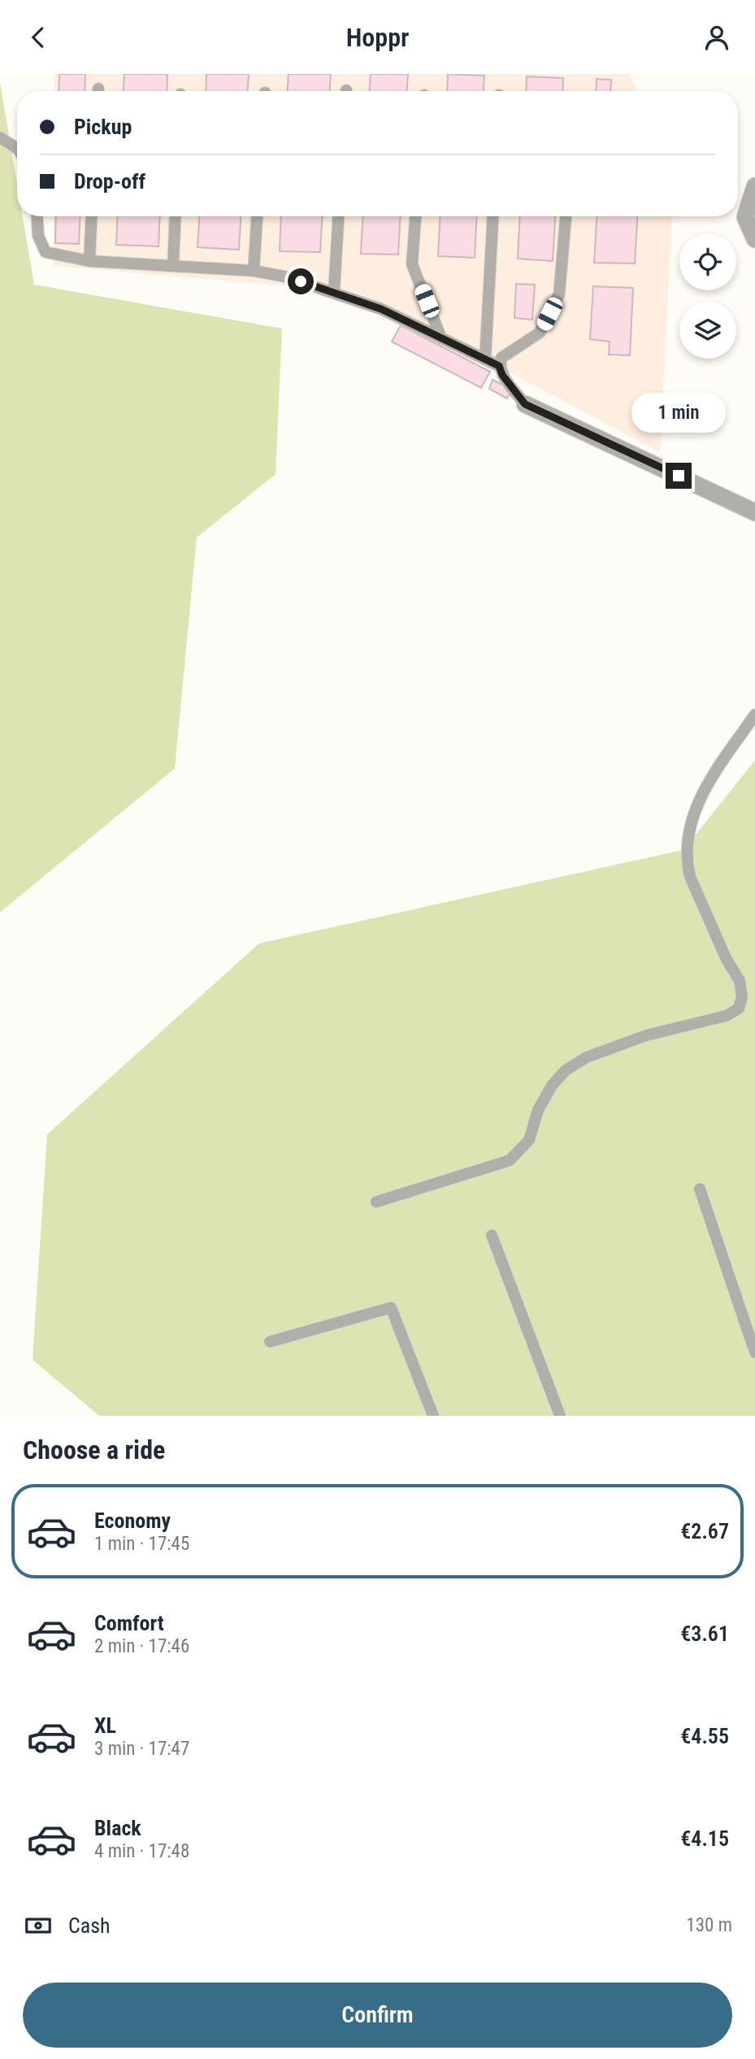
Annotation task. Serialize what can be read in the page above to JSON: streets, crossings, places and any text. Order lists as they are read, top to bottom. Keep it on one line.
{"page":{"header":"Hoppr","banner":["Pickup","Drop-off"],"bubble":"1 min","heading":"Choose a ride","list":[{"name":"Economy","note":"1 min · 17:45","value":"€2.67"},{"name":"Comfort","note":"2 min · 17:46","value":"€3.61"},{"name":"XL","note":"3 min · 17:47","value":"€4.55"},{"name":"Black","note":"4 min · 17:48","value":"€4.15"}],"pay":["Cash","130 m"],"buttons":"Confirm"}}
